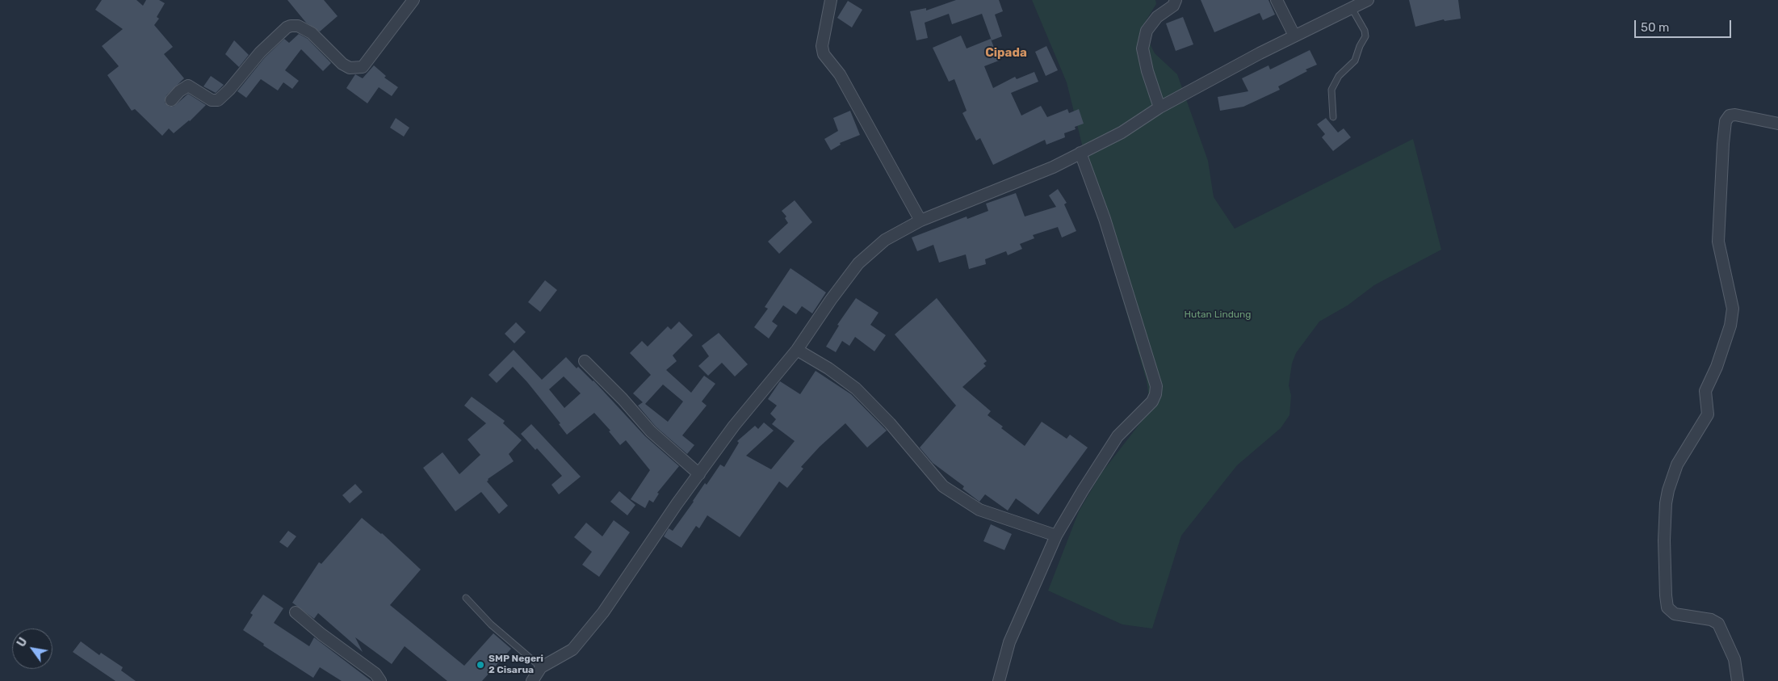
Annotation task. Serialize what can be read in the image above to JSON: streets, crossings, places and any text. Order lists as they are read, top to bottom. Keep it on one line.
{"districts":["Cipada"],"parks":["Hutan Lindung"],"places":["SMP Negeri 2 Cisarua"],"scale_bar":"50 m","north":"top left"}
